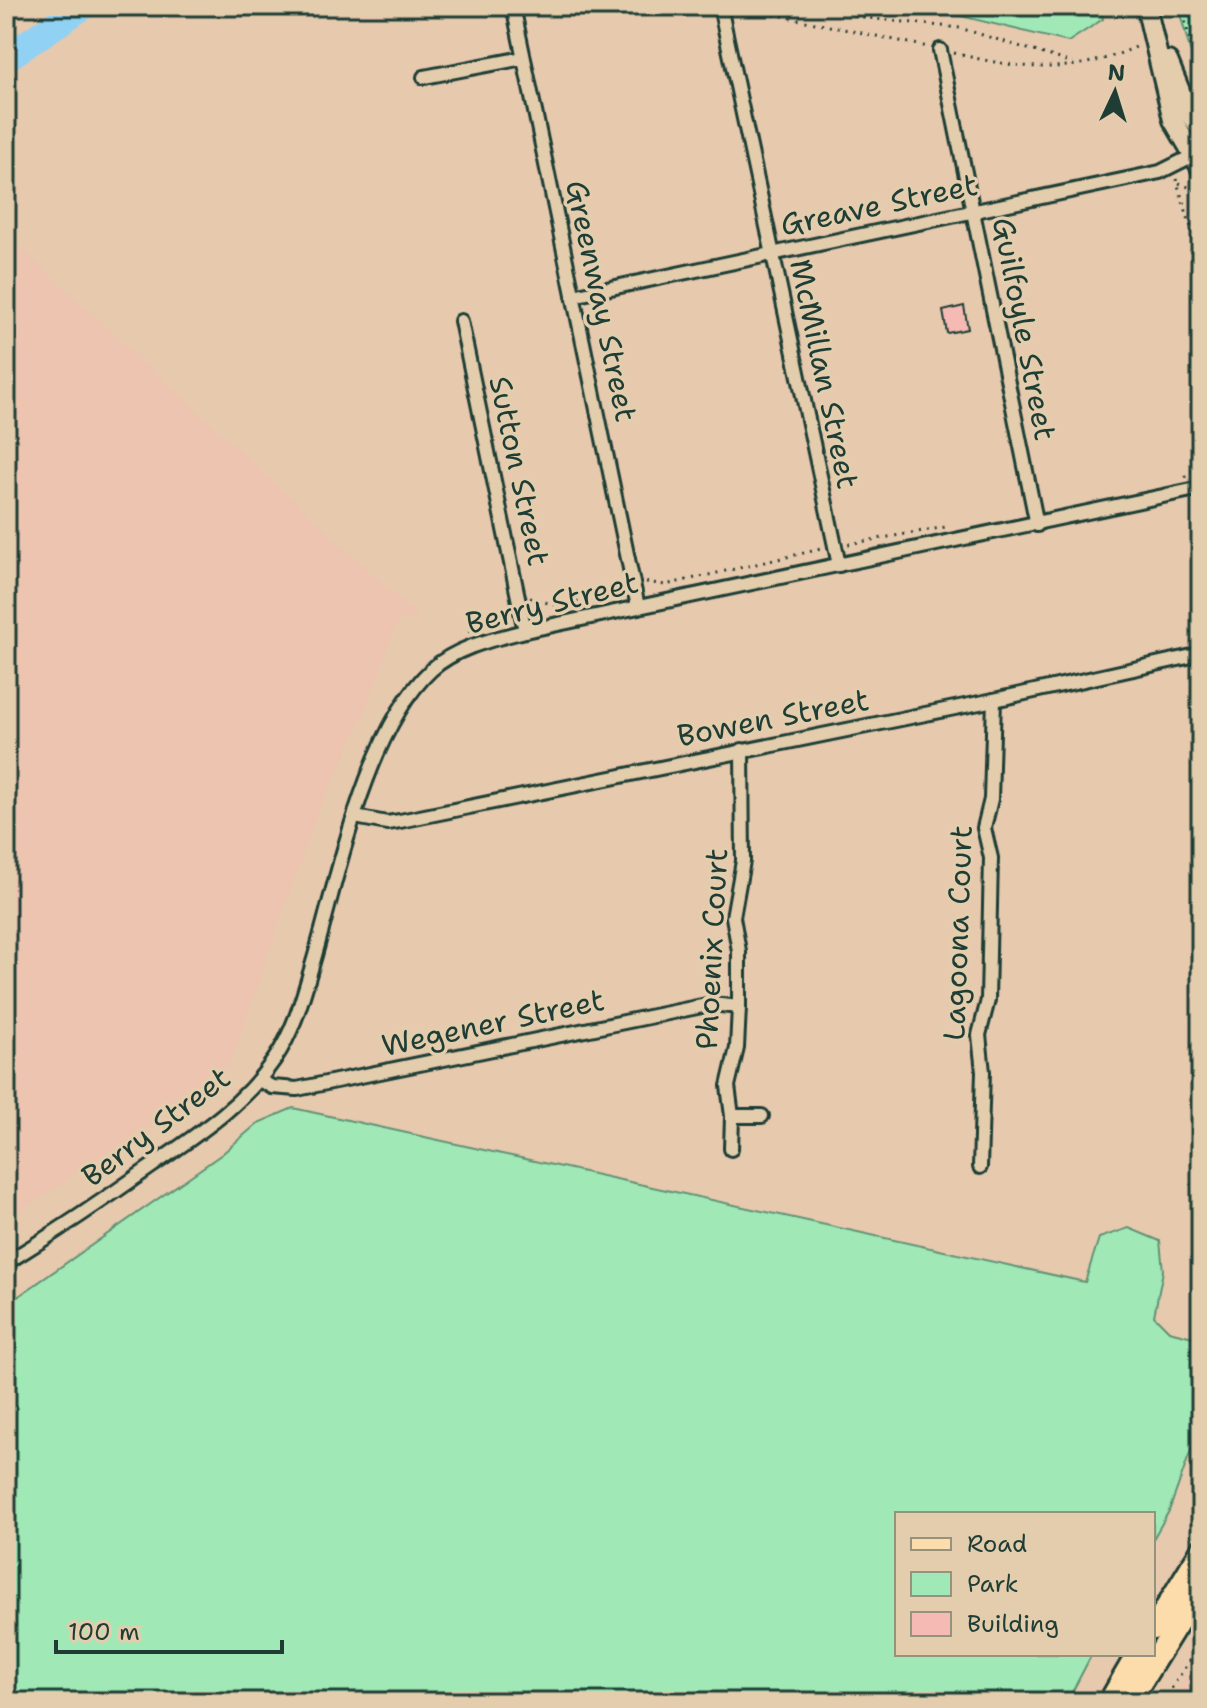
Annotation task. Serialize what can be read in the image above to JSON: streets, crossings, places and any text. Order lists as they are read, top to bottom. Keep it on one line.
{"streets":{"street":["Greave Street","Greenway Street","Guilfoyle Street","McMillan Street","Sutton Street","Berry Street","Bowen Street","Lagoona Court","Phoenix Court","Wegener Street"]},"crossings":[["Greave Street","Greenway Street"],["Greave Street","Guilfoyle Street"],["Greave Street","McMillan Street"],["Greenway Street","Berry Street"],["Guilfoyle Street","Berry Street"],["McMillan Street","Berry Street"],["Sutton Street","Berry Street"],["Berry Street","Bowen Street"],["Berry Street","Wegener Street"],["Bowen Street","Lagoona Court"],["Bowen Street","Phoenix Court"],["Phoenix Court","Wegener Street"]],"legend":["Road","Park","Building"],"scale_bar":"100 m","north":"top"}
